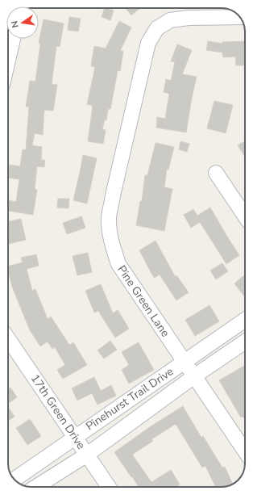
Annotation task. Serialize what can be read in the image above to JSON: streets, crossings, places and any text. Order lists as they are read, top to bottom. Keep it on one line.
{"streets":{"street":["Pine Green Lane","Pinehurst Trail Drive","17th Green Drive"]},"crossings":[["Pine Green Lane","Pinehurst Trail Drive"],["Pinehurst Trail Drive","17th Green Drive"]],"north":"left"}
